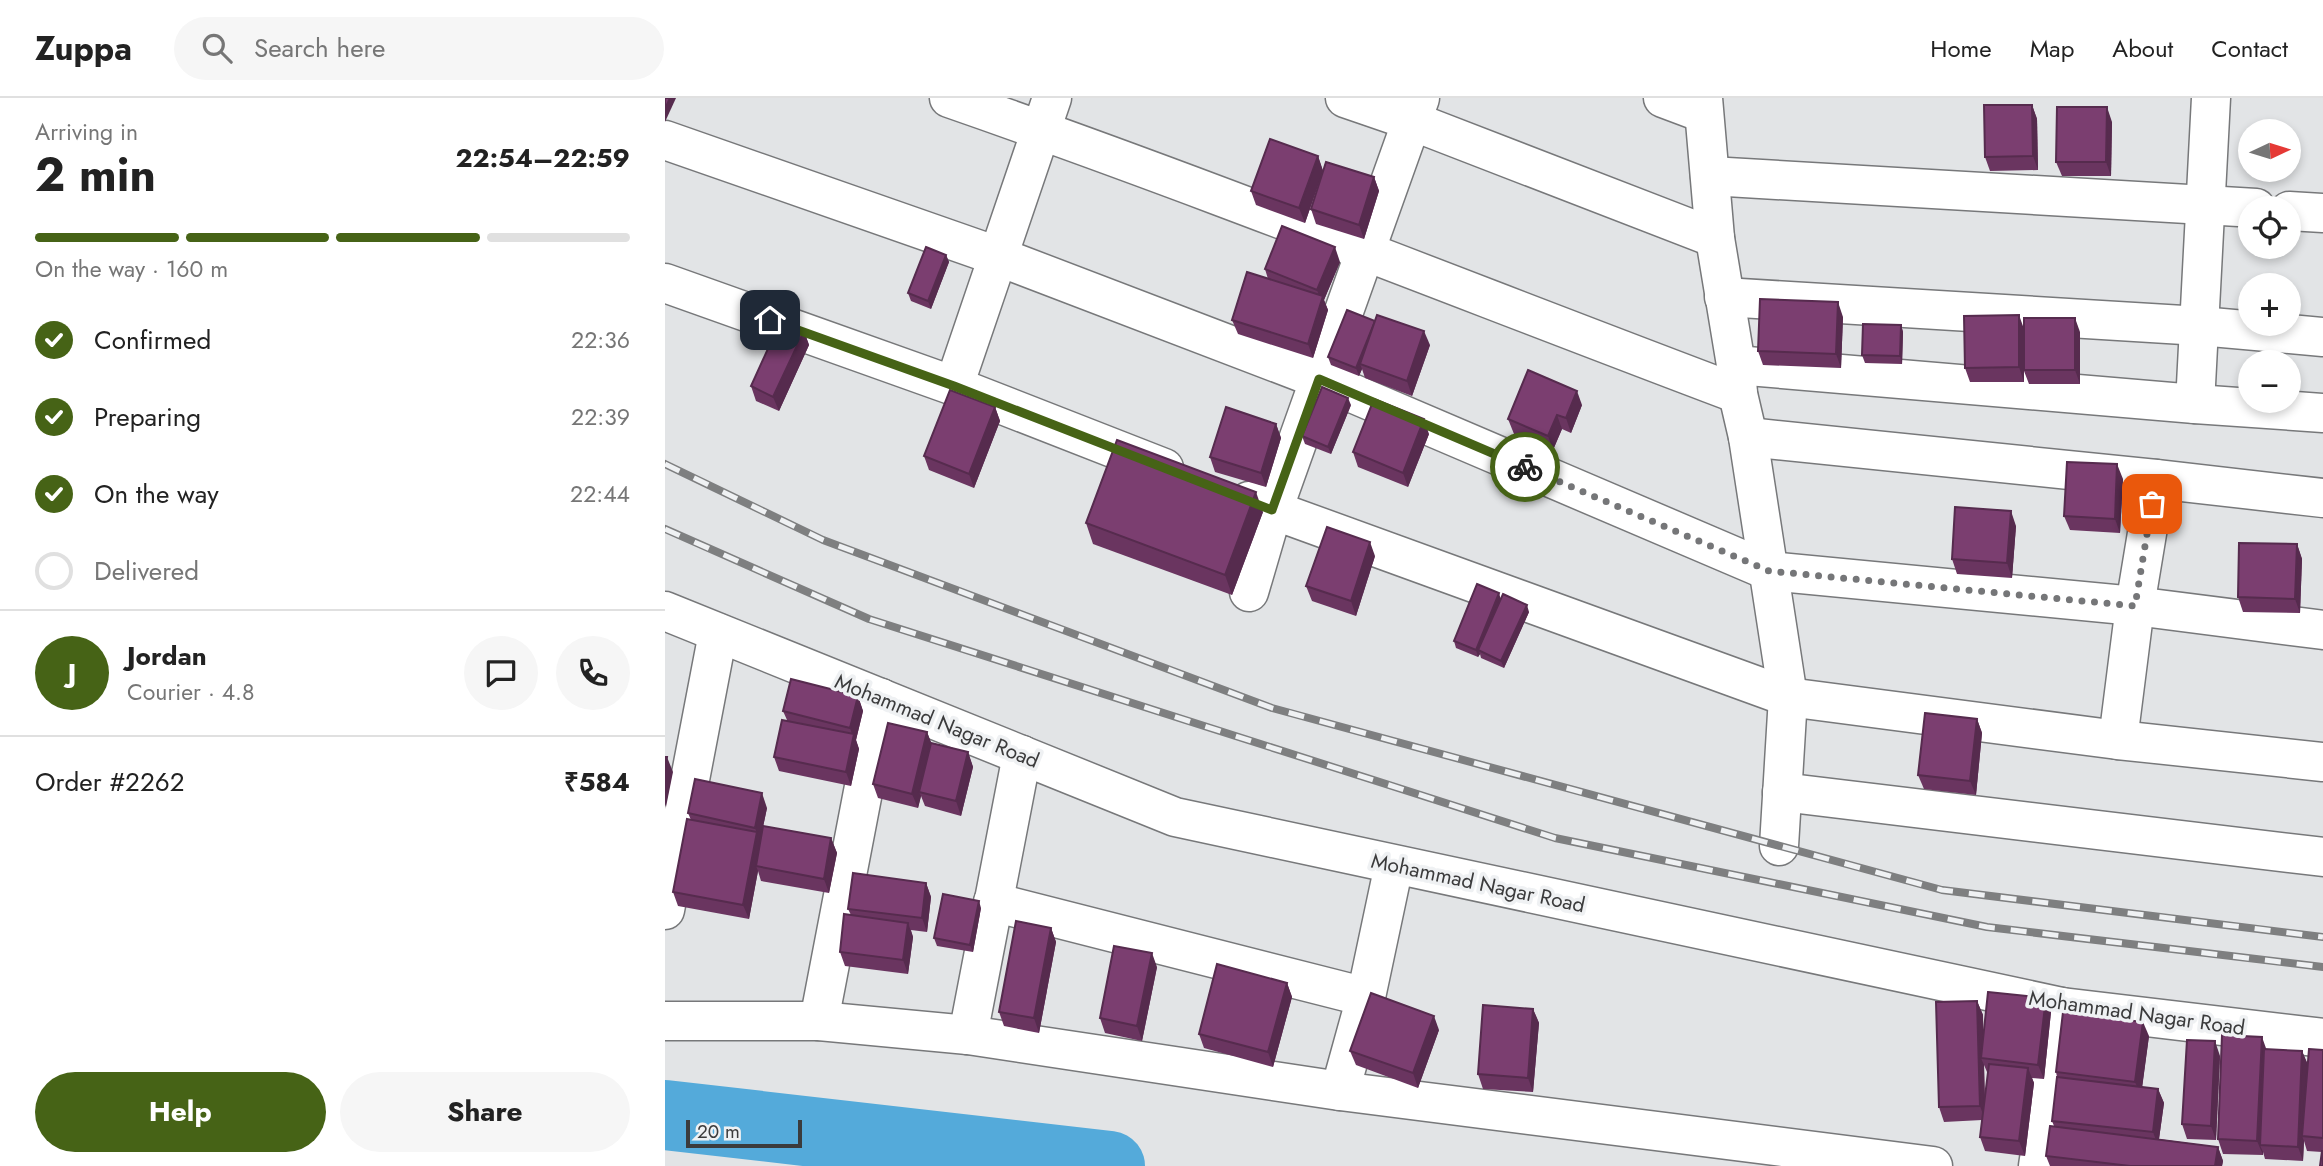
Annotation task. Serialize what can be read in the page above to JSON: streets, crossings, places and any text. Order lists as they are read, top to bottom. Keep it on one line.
{"streets":{"street":["Mohammad Nagar Road"]},"scale_bar":"20 m","north":"right","page":{"header":"Zuppa","search":"Search here","nav":["Home","Map","About","Contact"],"heading":["2 min","Arriving in","22:54–22:59"],"panel":["Jordan","Courier · 4.8","Order #2262","₹584"],"map_buttons":["+","−"],"bar":"On the way · 160 m","list":[["Confirmed","22:36"],["Preparing","22:39"],["On the way","22:44"],"Delivered"],"round":"J","buttons":["Help","Share"],"scale":"20 m"}}
